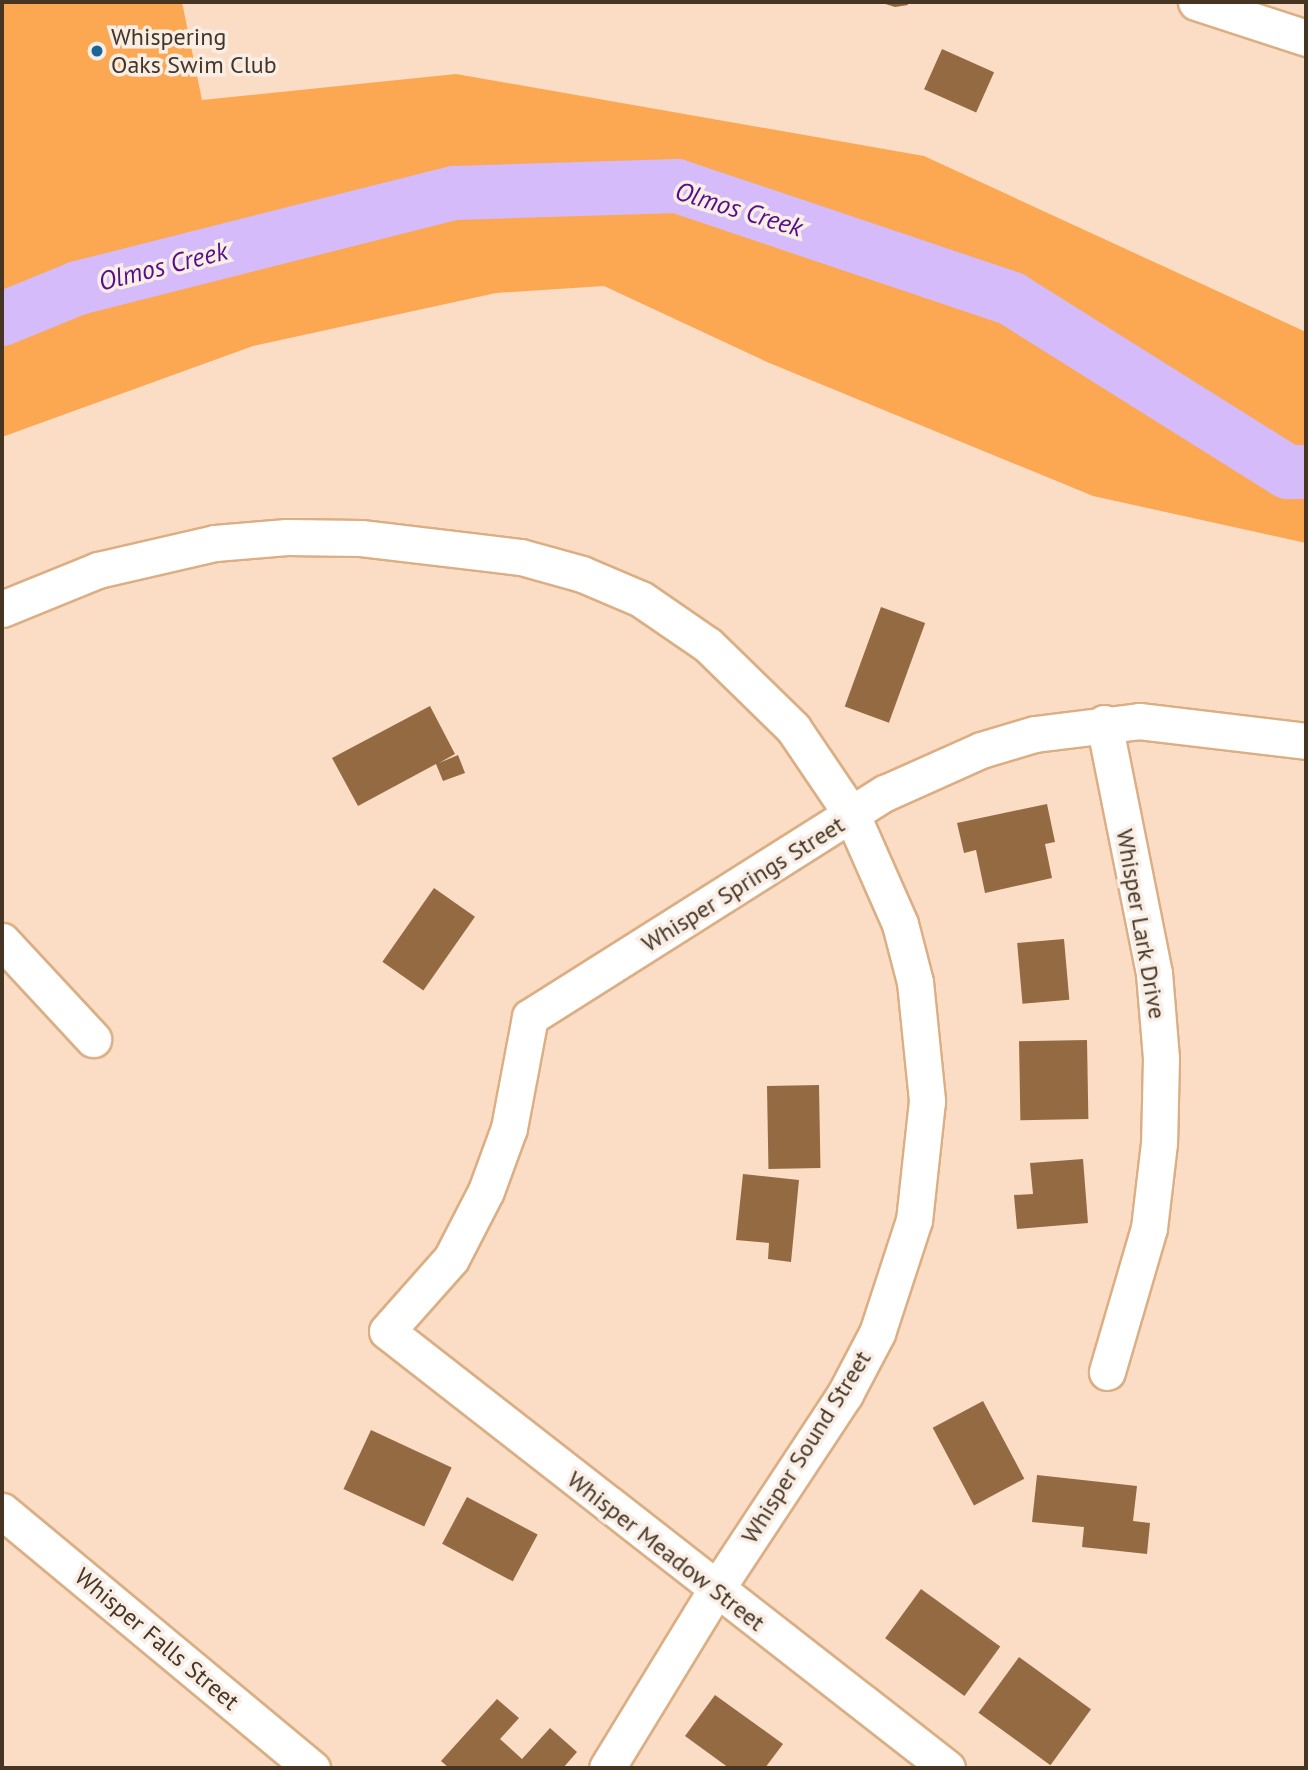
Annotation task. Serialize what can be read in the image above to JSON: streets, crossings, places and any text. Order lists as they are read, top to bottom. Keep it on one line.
{"streets":{"street":["Whisper Springs Street","Whisper Lark Drive","Whisper Sound Street","Whisper Meadow Street","Whisper Falls Street"]},"crossings":[["Whisper Springs Street","Whisper Lark Drive"],["Whisper Springs Street","Whisper Sound Street"],["Whisper Springs Street","Whisper Meadow Street"],["Whisper Sound Street","Whisper Meadow Street"]],"water":["Olmos Creek"],"places":["Whispering Oaks Swim Club"]}
